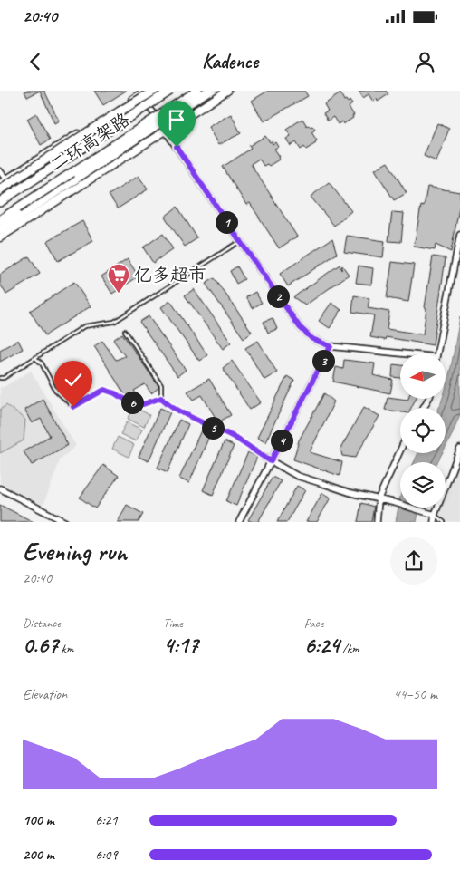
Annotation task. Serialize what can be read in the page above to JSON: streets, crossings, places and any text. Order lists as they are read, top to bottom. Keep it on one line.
{"streets":{"highway":["二环高架路"]},"places":{"supermarket":["亿多超市"]},"north":"left","page":{"status":"20:40","header":"Kadence","pins":["1","2","3","6","5","4"],"heading":["Evening run","20:40"],"stats":[["Distance","0.67 km"],["Time","4:17"],["Pace","6:24 /km"]],"chart":["Elevation","44–50 m"],"list":[{"name":"100 m","note":"6:21"},{"name":"200 m","note":"6:09"}]}}
